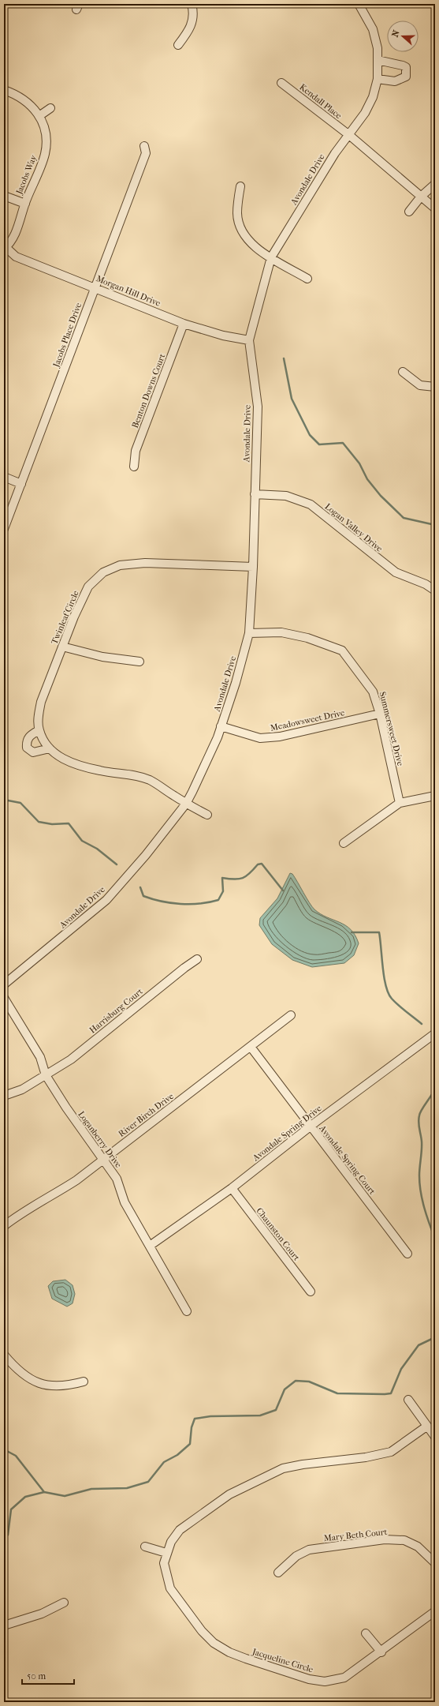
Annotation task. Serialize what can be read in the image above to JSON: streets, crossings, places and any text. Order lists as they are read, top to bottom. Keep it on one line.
{"streets":{"street":["Kendall Place","Jacobs Way","Avondale Drive","Morgan Hill Drive","Jacobs Place Drive","Benton Downs Court","Logan Valley Drive","Twinleaf Circle","Meadowsweet Drive","Summersweet Drive","Harrisburg Court","River Birch Drive","Avondale Spring Drive","Loganberry Drive","Avondale Spring Court","Chaunston Court","Mary Beth Court","Jacqueline Circle"]},"crossings":[["Kendall Place","Avondale Drive"],["Jacobs Way","Morgan Hill Drive"],["Avondale Drive","Morgan Hill Drive"],["Avondale Drive","Logan Valley Drive"],["Avondale Drive","Twinleaf Circle"],["Avondale Drive","Meadowsweet Drive"],["Avondale Drive","Summersweet Drive"],["Morgan Hill Drive","Jacobs Place Drive"],["Morgan Hill Drive","Benton Downs Court"],["Meadowsweet Drive","Summersweet Drive"],["Harrisburg Court","Loganberry Drive"],["River Birch Drive","Loganberry Drive"],["River Birch Drive","Avondale Spring Court"],["Avondale Spring Drive","Loganberry Drive"],["Avondale Spring Drive","Avondale Spring Court"],["Avondale Spring Drive","Chaunston Court"]],"scale_bar":"50 m","north":"left"}
